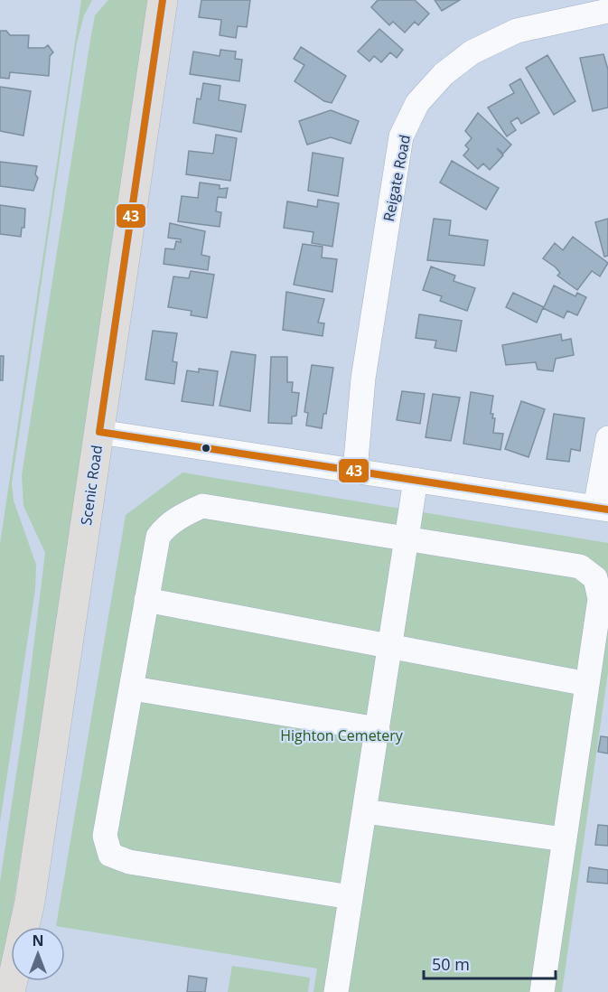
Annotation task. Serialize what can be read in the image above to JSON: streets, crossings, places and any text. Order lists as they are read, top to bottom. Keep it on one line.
{"streets":{"main road":["Scenic Road"],"street":["Reigate Road"]},"parks":["Highton Cemetery"],"lines":["transit line 43"],"scale_bar":"50 m","north":"top"}
